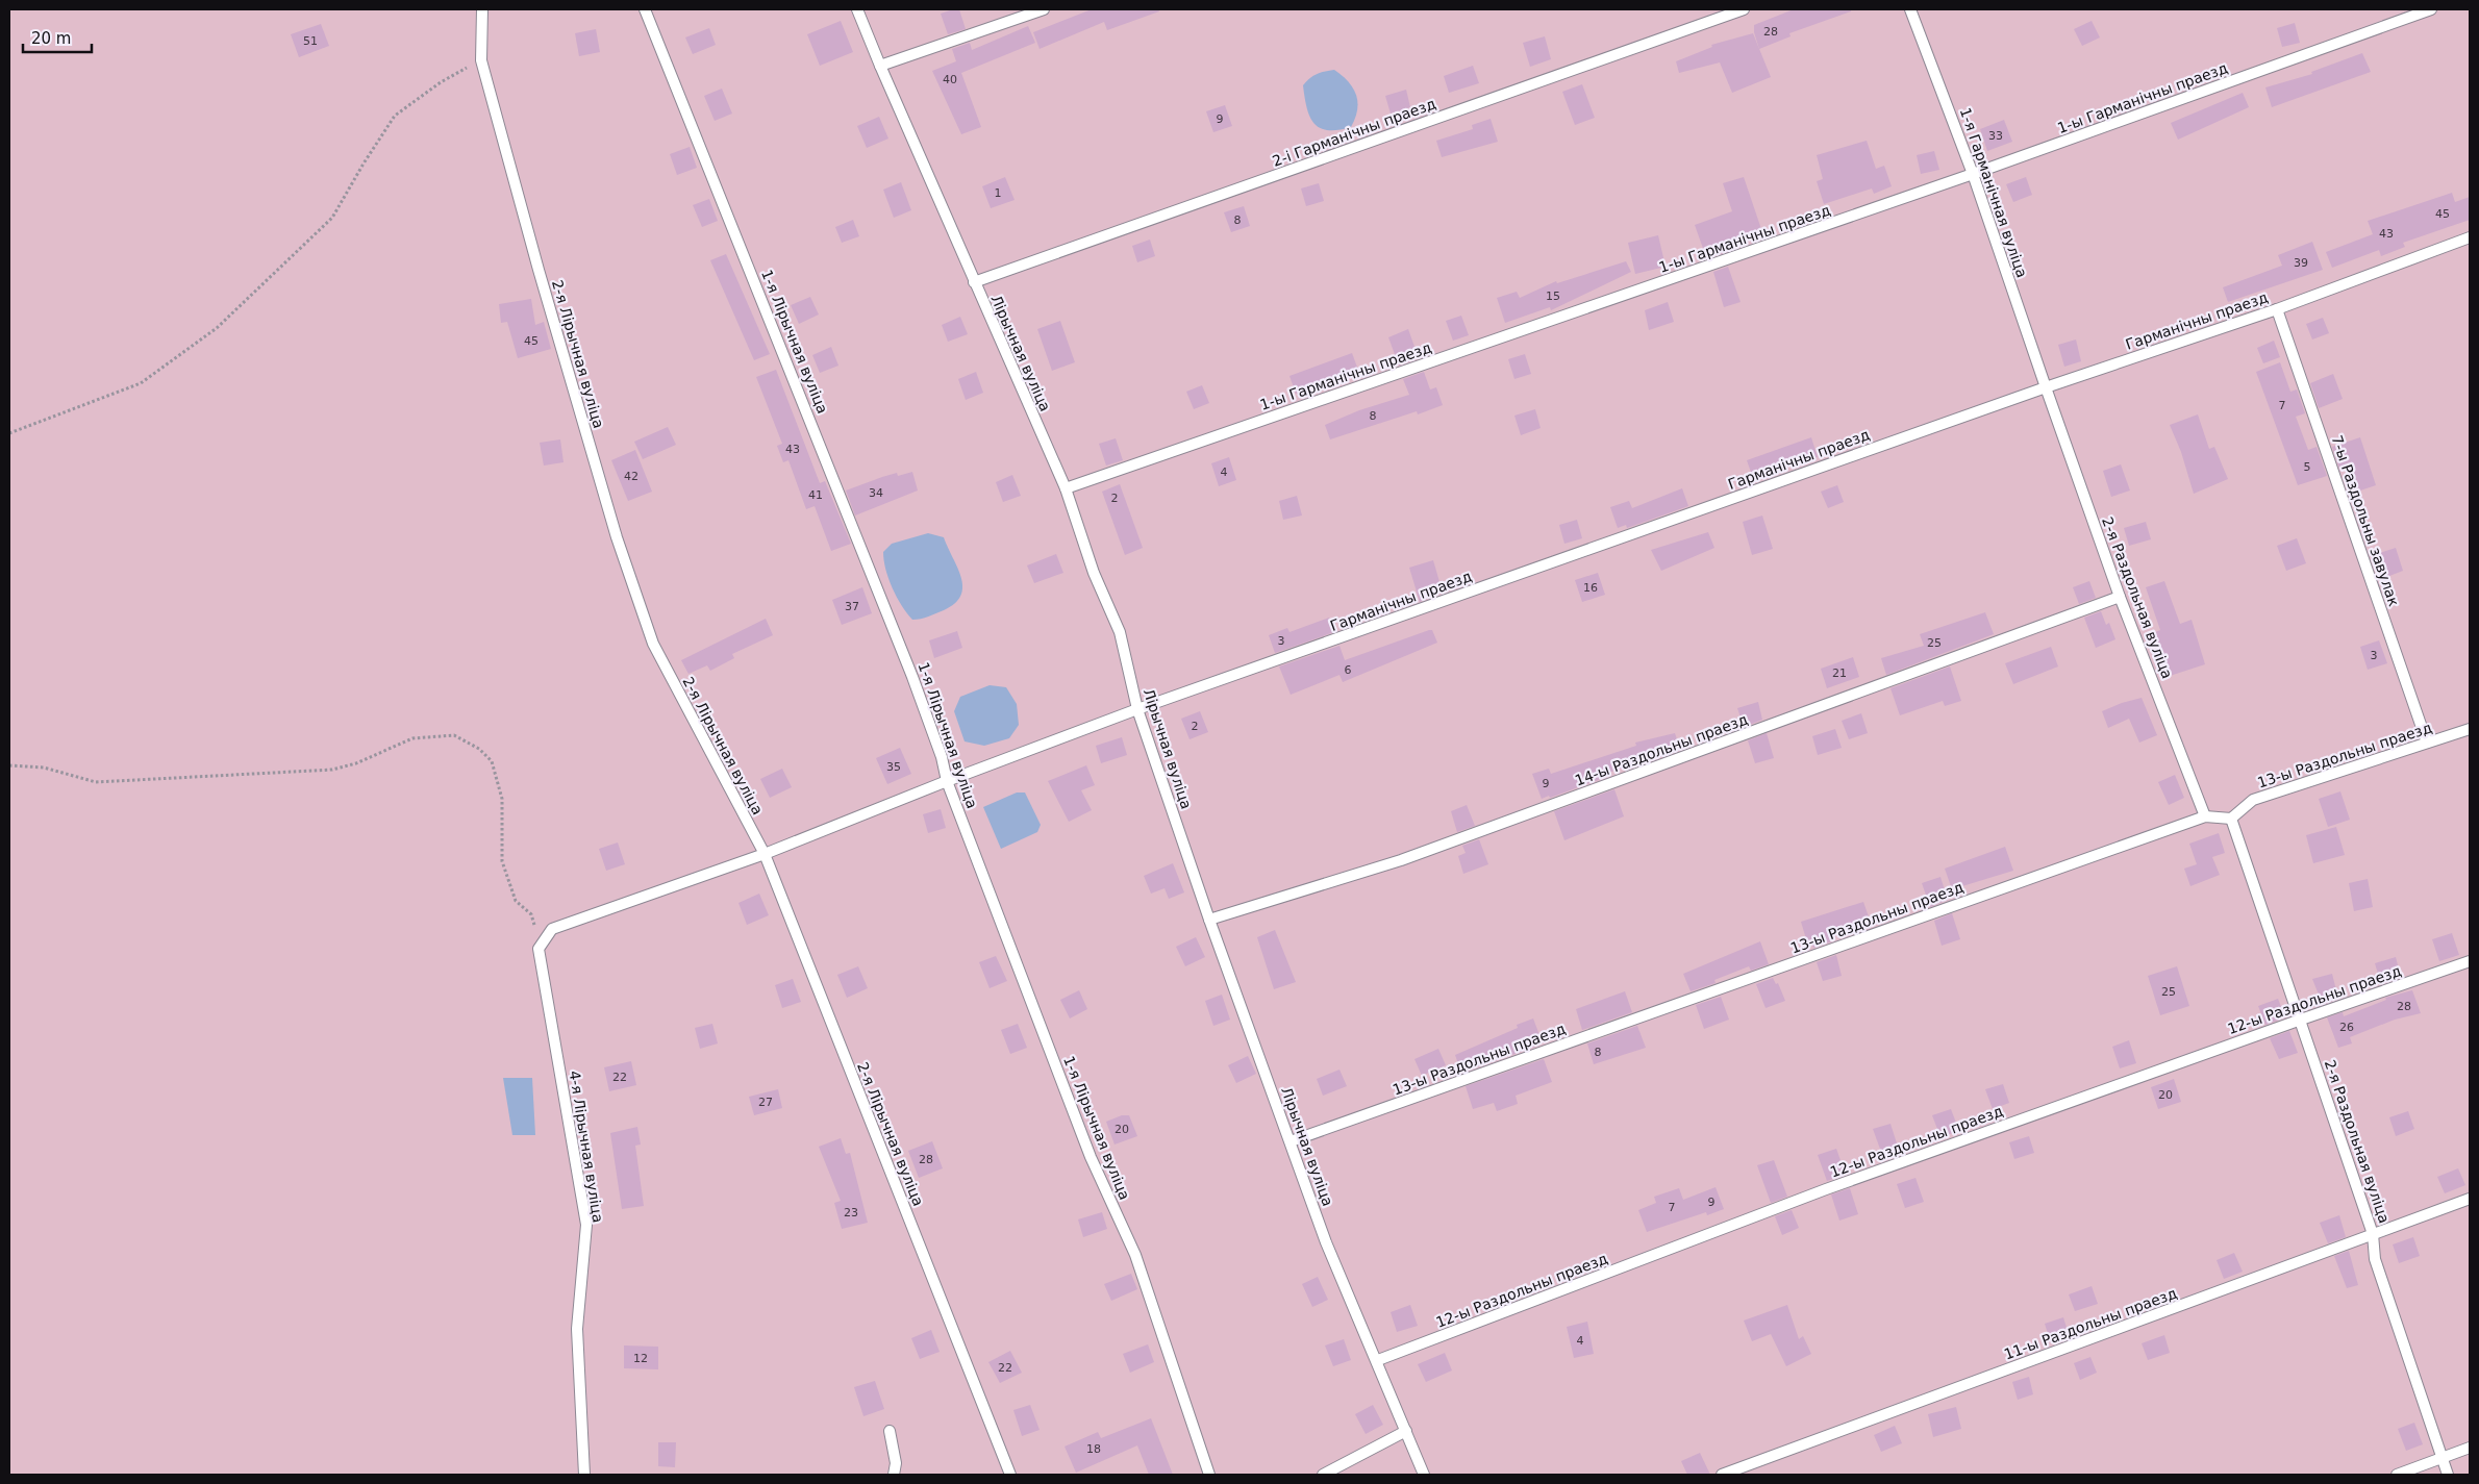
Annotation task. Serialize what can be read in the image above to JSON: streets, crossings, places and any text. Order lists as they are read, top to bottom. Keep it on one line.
{"streets":{"lane":["1-ы Гарманічны праезд","2-і Гарманічны праезд","1-я Гарманічная вуліца","Гарманічны праезд","1-я Лірычная вуліца","Лірычная вуліца","2-я Лірычная вуліца","7-ы Раздольны завулак","2-я Раздольная вуліца","14-ы Раздольны праезд","13-ы Раздольны праезд","12-ы Раздольны праезд","4-я Лірычная вуліца","11-ы Раздольны праезд"]},"crossings":[["1-ы Гарманічны праезд","1-я Гарманічная вуліца"],["1-ы Гарманічны праезд","Лірычная вуліца"],["2-і Гарманічны праезд","Лірычная вуліца"],["1-я Гарманічная вуліца","Гарманічны праезд"],["1-я Гарманічная вуліца","2-я Раздольная вуліца"],["Гарманічны праезд","1-я Лірычная вуліца"],["Гарманічны праезд","Лірычная вуліца"],["Гарманічны праезд","2-я Лірычная вуліца"],["Гарманічны праезд","7-ы Раздольны завулак"],["Гарманічны праезд","2-я Раздольная вуліца"],["Гарманічны праезд","4-я Лірычная вуліца"],["Лірычная вуліца","14-ы Раздольны праезд"],["Лірычная вуліца","13-ы Раздольны праезд"],["Лірычная вуліца","12-ы Раздольны праезд"],["7-ы Раздольны завулак","13-ы Раздольны праезд"],["2-я Раздольная вуліца","14-ы Раздольны праезд"],["2-я Раздольная вуліца","13-ы Раздольны праезд"],["2-я Раздольная вуліца","12-ы Раздольны праезд"],["2-я Раздольная вуліца","11-ы Раздольны праезд"]],"house_numbers":["28","51","40","9","33","1","45","8","43","39","15","45","7","8","43","5","4","42","34","41","2","16","37","3","25","3","6","21","2","35","9","25","28","26","8","22","20","27","20","28","9","7","23","4","12","22","18"],"scale_bar":"20 m"}
